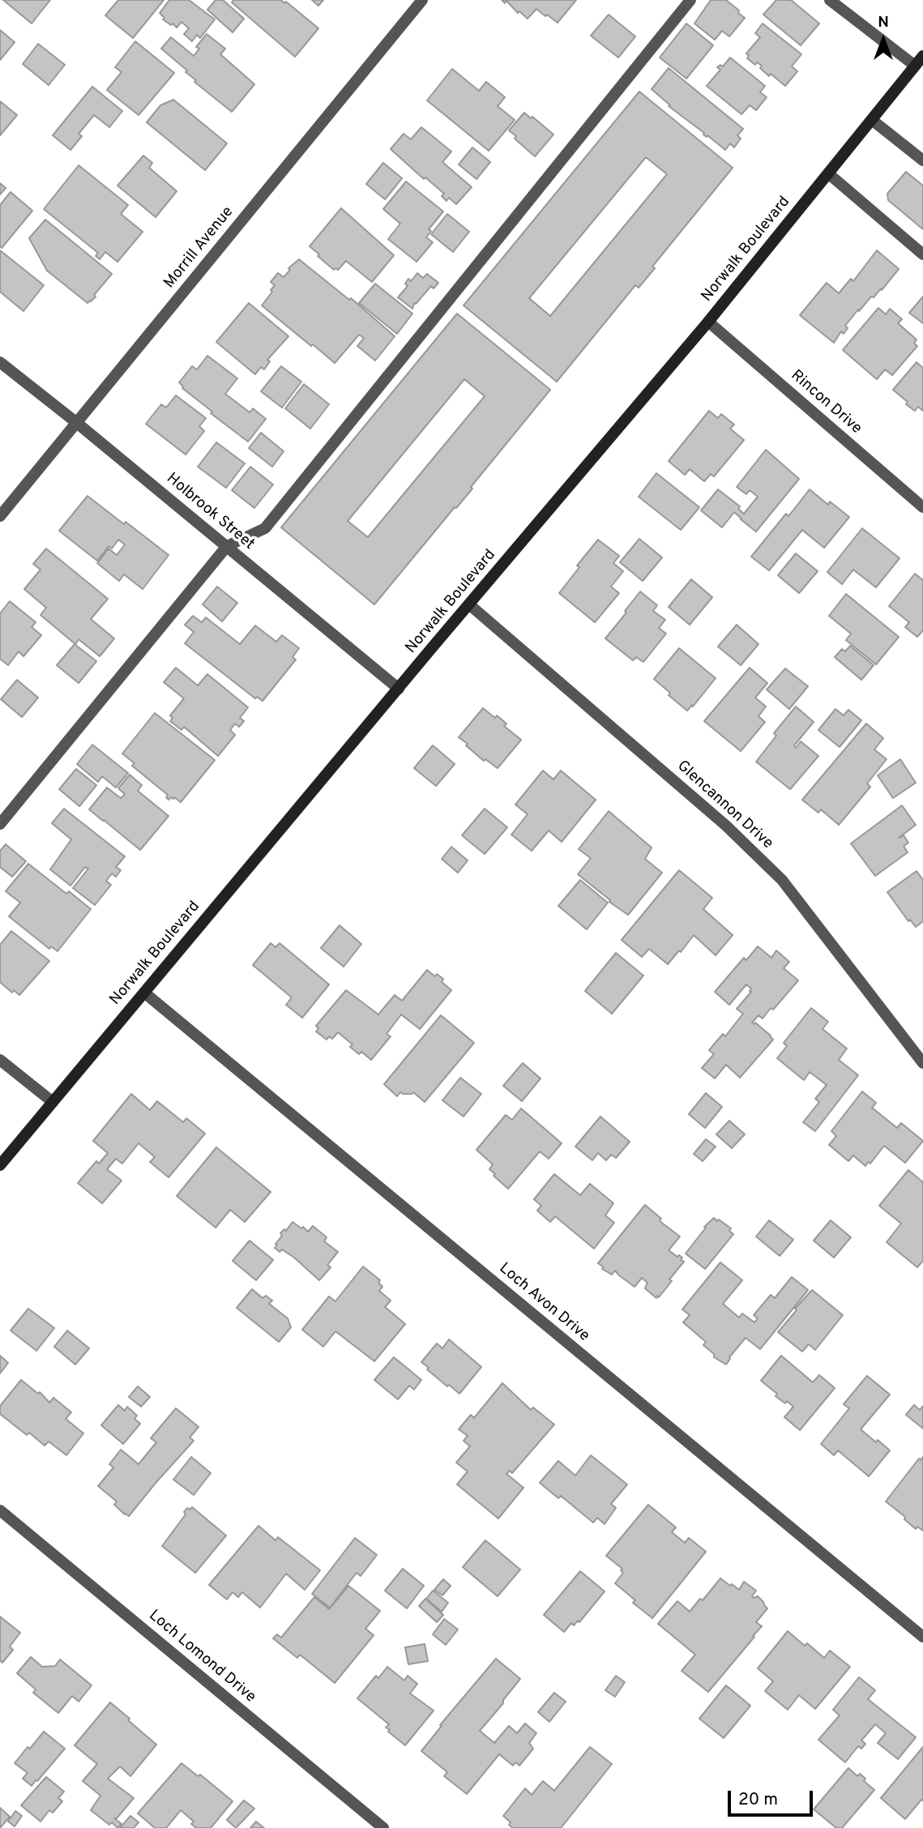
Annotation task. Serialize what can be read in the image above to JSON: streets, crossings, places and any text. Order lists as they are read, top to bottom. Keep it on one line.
{"streets":{"main road":["Norwalk Boulevard"],"street":["Morrill Avenue","Rincon Drive","Holbrook Street","Glencannon Drive","Loch Avon Drive","Loch Lomond Drive"]},"crossings":[["Morrill Avenue","Holbrook Street"],["Norwalk Boulevard","Rincon Drive"],["Norwalk Boulevard","Holbrook Street"],["Norwalk Boulevard","Glencannon Drive"],["Norwalk Boulevard","Loch Avon Drive"]],"scale_bar":"20 m","north":"top"}
